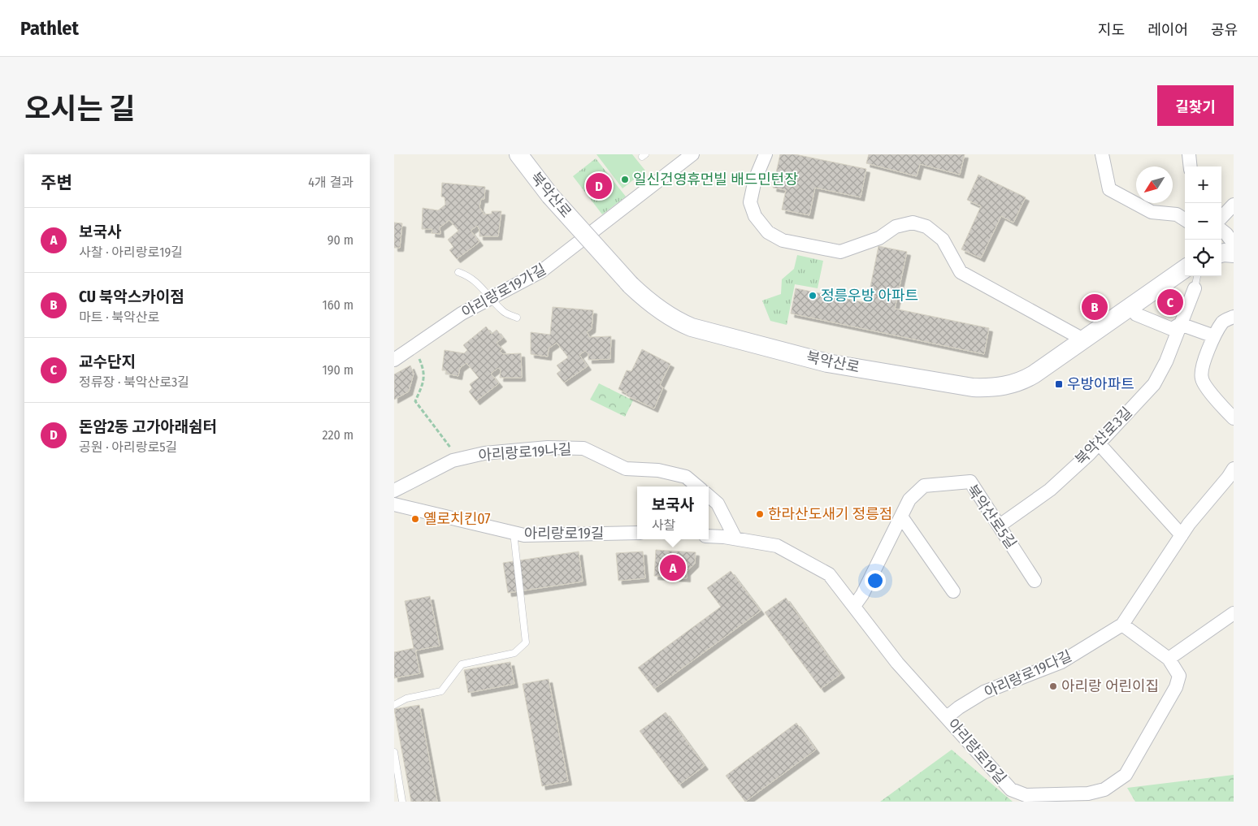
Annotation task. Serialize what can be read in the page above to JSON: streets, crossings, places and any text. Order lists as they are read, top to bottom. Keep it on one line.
{"streets":{"street":["북악산로","아리랑로19가길","북악산로3길","아리랑로19나길","북악산로5길","아리랑로19길","아리랑로19다길"]},"crossings":[["북악산로3길","북악산로5길"],["북악산로5길","아리랑로19길"],["아리랑로19길","아리랑로19다길"]],"places":{"other":["일신건영휴먼빌 배드민턴장","정릉우방 아파트","한라산도새기 정릉점","옐로치킨07","아리랑 어린이집"],"transit":["우방아파트"]},"north":"bottom left","page":{"header":"Pathlet","nav":["지도","레이어","공유"],"title":"오시는 길","buttons":"길찾기","heading":["주변","4개 결과"],"map_buttons":["+","−"],"pins":["D","C","B","A"],"list":[{"mark":"A","name":"보국사","note":"사찰 · 아리랑로19길","value":"90 m"},{"mark":"B","name":"CU 북악스카이점","note":"마트 · 북악산로","value":"160 m"},{"mark":"C","name":"교수단지","note":"정류장 · 북악산로3길","value":"190 m"},{"mark":"D","name":"돈암2동 고가아래쉼터","note":"공원 · 아리랑로5길","value":"220 m"}],"popup":["보국사","사찰"]}}
